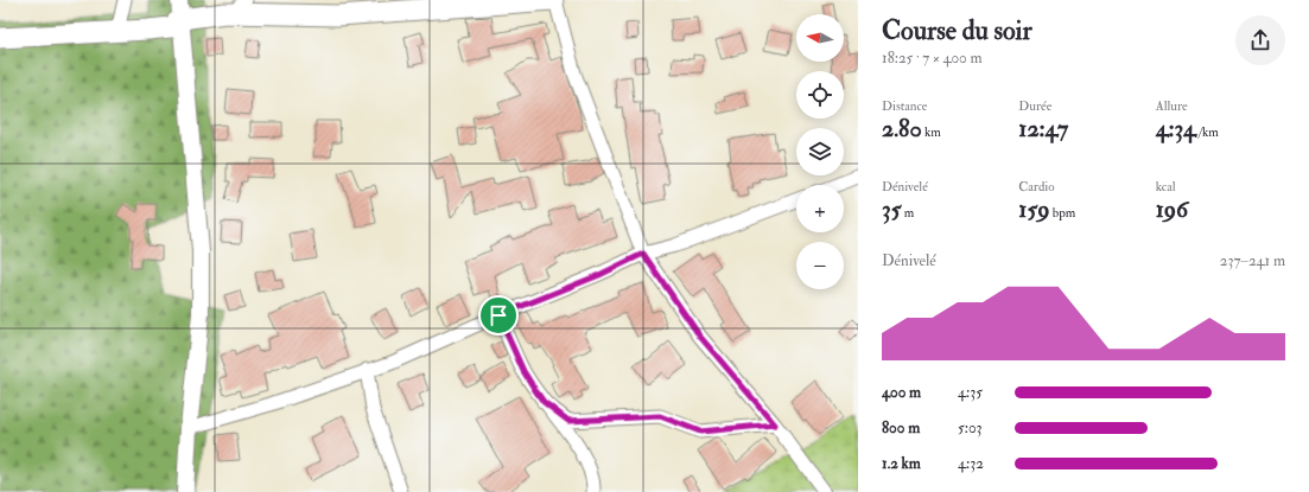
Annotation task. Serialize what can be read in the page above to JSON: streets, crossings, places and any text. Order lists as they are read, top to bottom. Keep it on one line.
{"north":"left","page":{"heading":["Course du soir","18:25 · 7 × 400 m"],"map_buttons":["+","−"],"stats":[["Distance","2.80 km"],["Durée","12:47"],["Allure","4:34 /km"],["Dénivelé","35 m"],["Cardio","159 bpm"],["kcal","196"]],"chart":["Dénivelé","237–241 m"],"list":[{"name":"400 m","note":"4:35"},{"name":"800 m","note":"5:03"},{"name":"1.2 km","note":"4:32"}]}}
